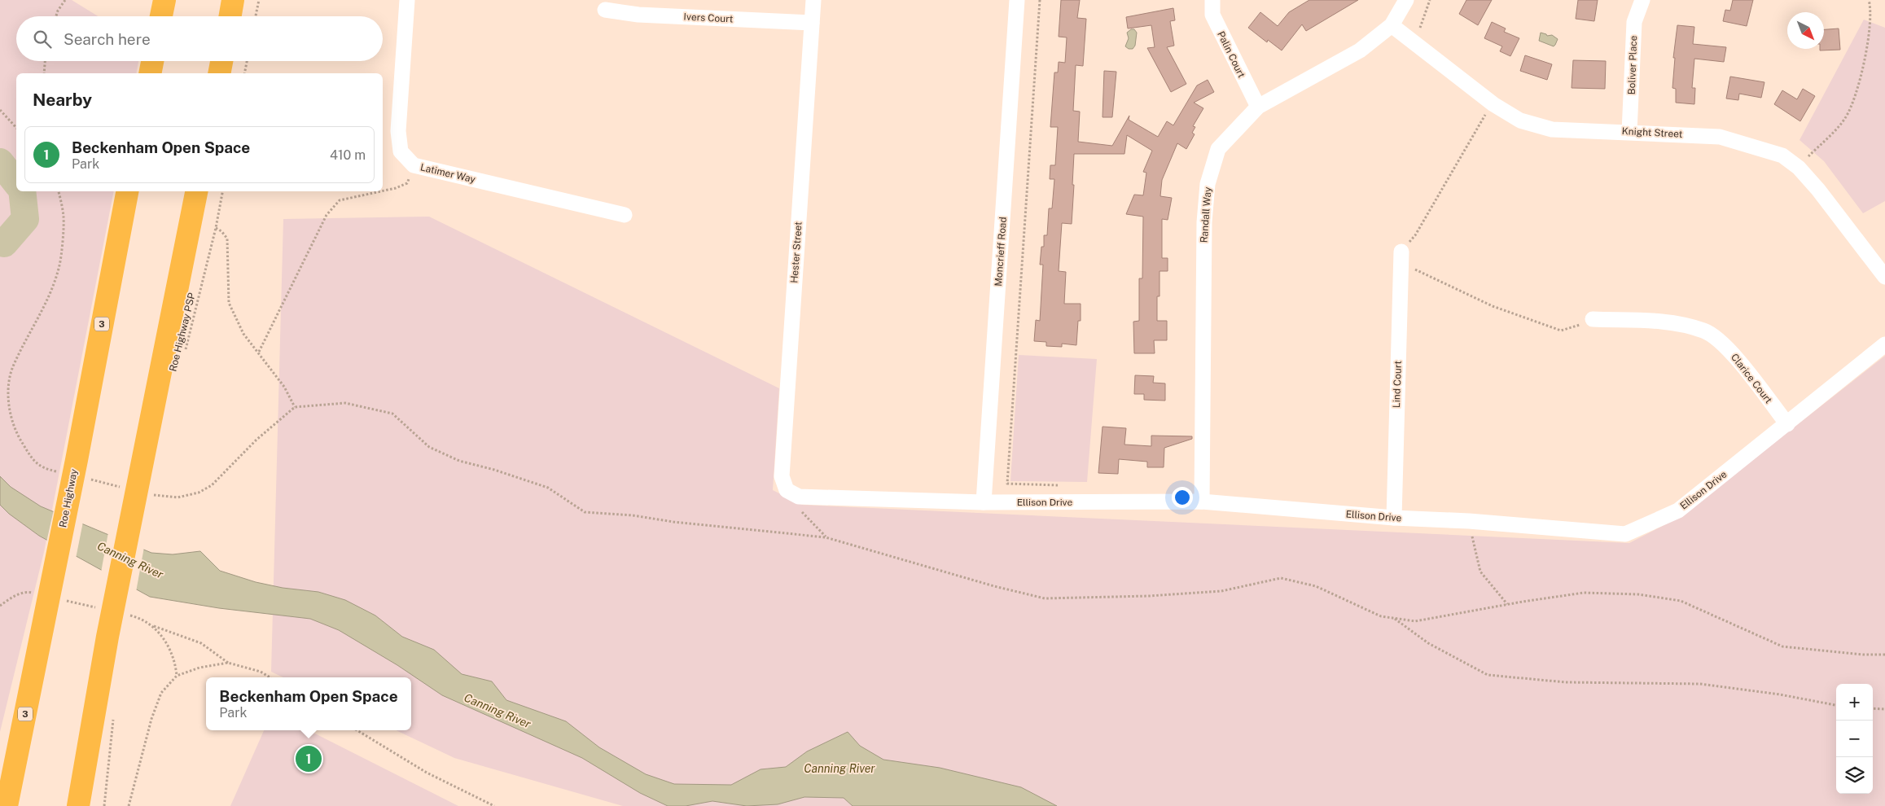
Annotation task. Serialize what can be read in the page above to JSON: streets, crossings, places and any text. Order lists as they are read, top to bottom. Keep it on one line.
{"streets":{"highway":["3","Roe Highway"],"street":["Ivers Court","Palin Court","Boliver Place","Knight Street","Latimer Way","Randall Way","Moncrieff Road","Hester Street","Clarice Court","Lind Court","Ellison Drive"],"path":["Roe Highway PSP"]},"crossings":[["Ivers Court","Hester Street"],["Palin Court","Randall Way"],["Boliver Place","Knight Street"],["Knight Street","Randall Way"],["Randall Way","Ellison Drive"],["Moncrieff Road","Ellison Drive"],["Hester Street","Ellison Drive"],["Clarice Court","Ellison Drive"],["Lind Court","Ellison Drive"]],"water":["Canning River"],"north":"bottom right","page":{"search":"Search here","heading":"Nearby","list":[{"mark":"1","name":"Beckenham Open Space","note":"Park","value":"410 m"}],"popup":["Beckenham Open Space","Park"],"map_buttons":["+","−"],"pins":"1"}}
